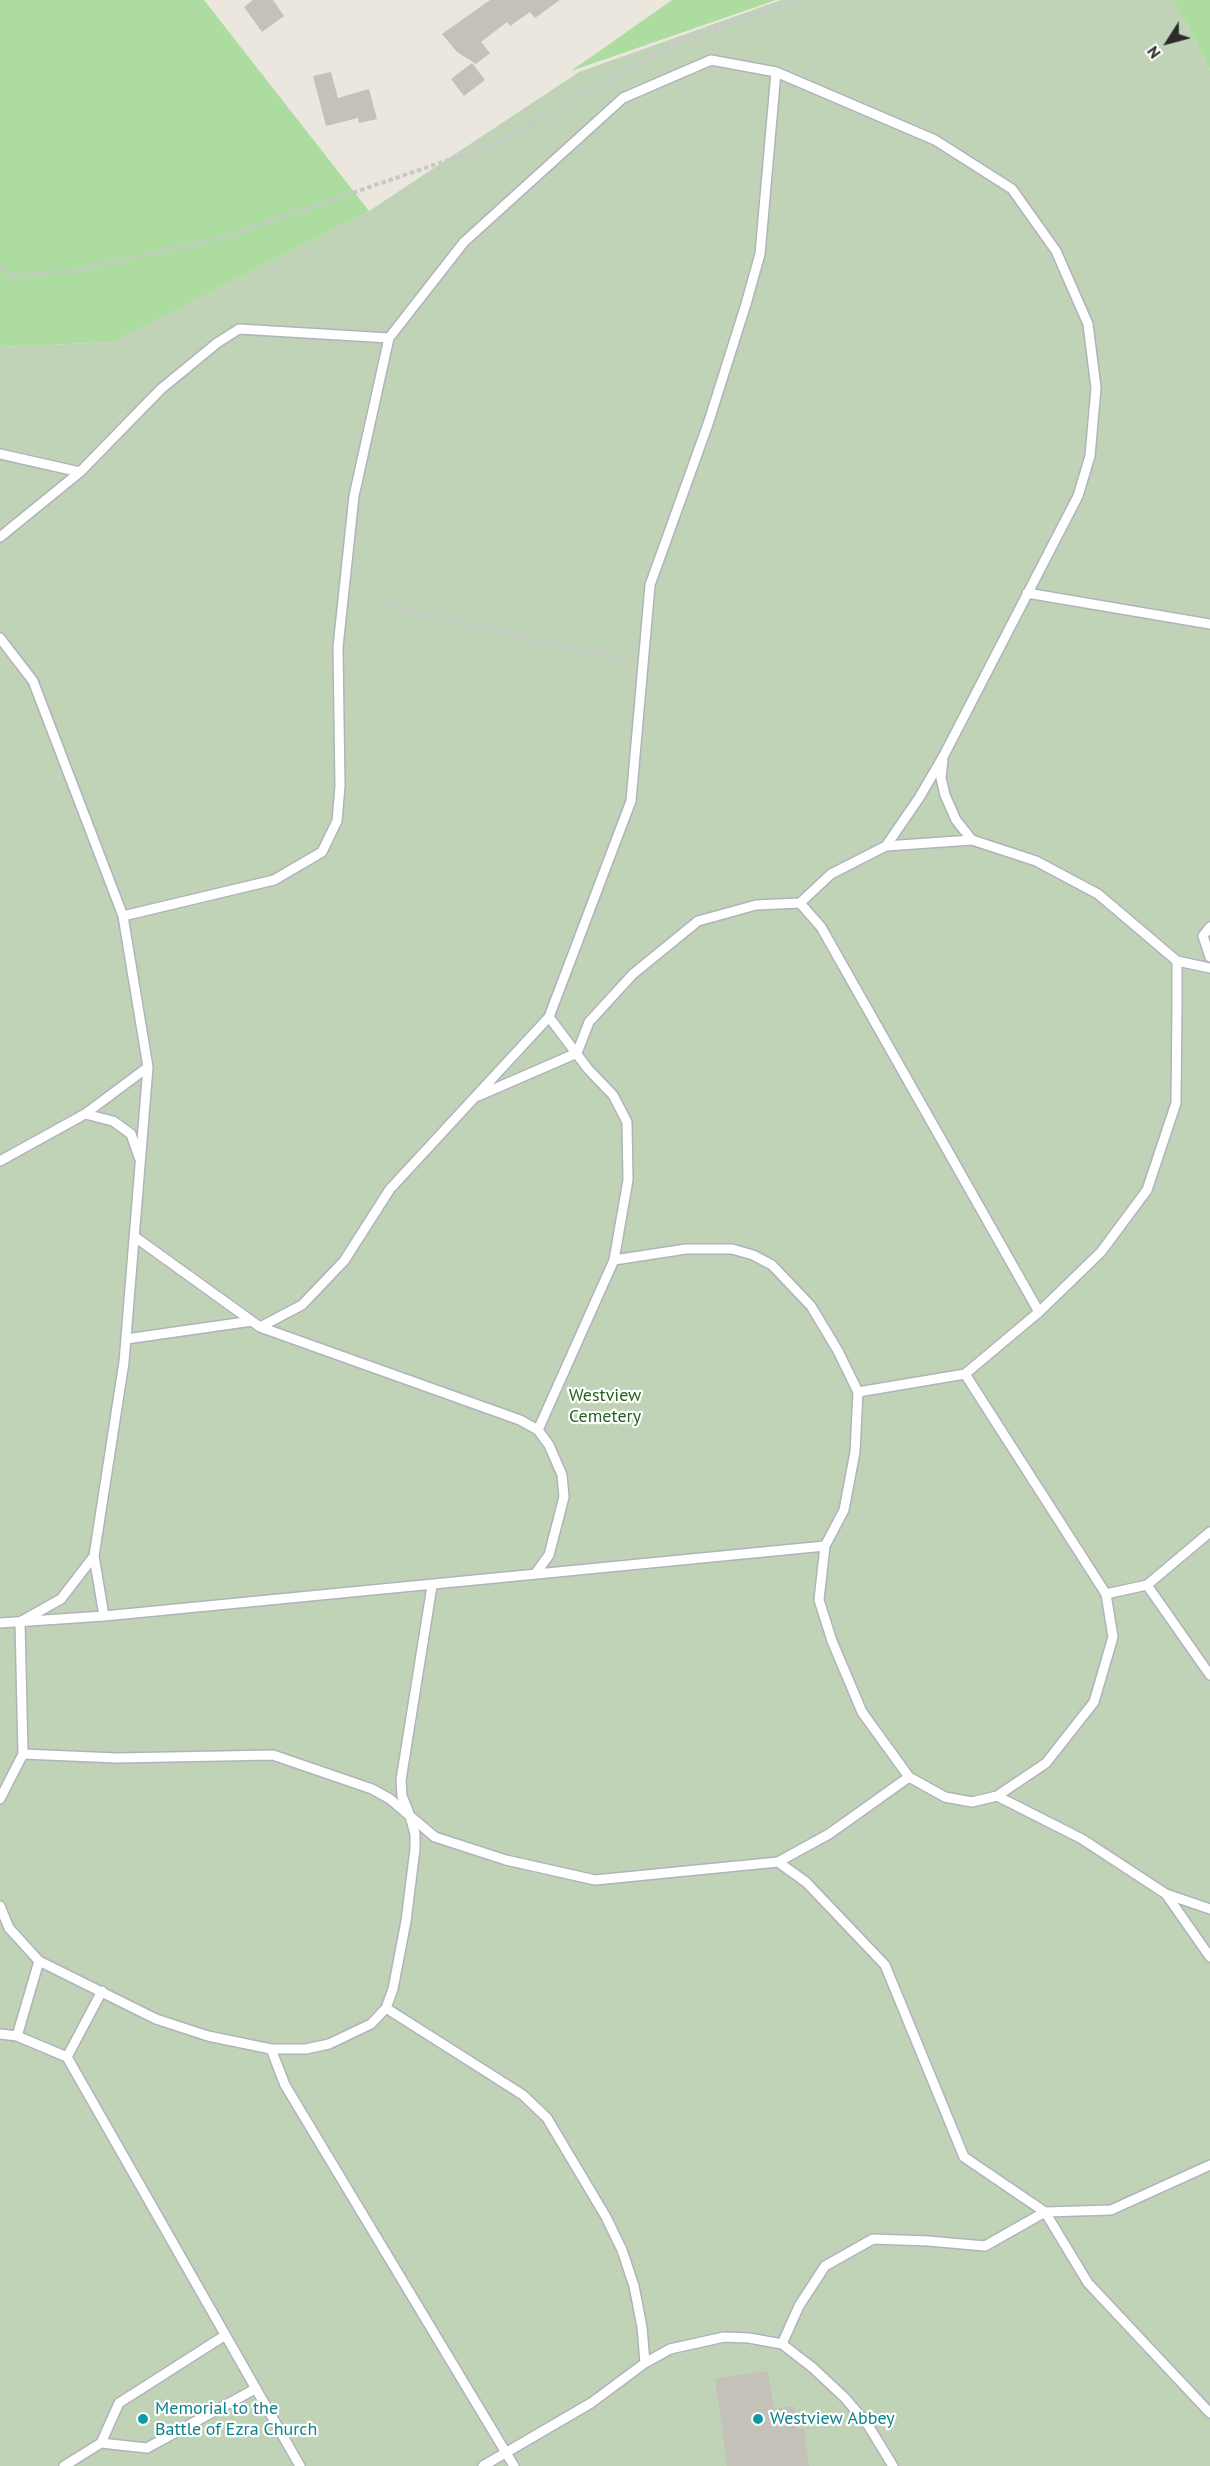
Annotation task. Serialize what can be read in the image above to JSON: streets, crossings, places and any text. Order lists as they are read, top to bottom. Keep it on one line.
{"parks":["Westview Cemetery"],"places":["Memorial to the Battle of Ezra Church","Westview Abbey"],"north":"bottom left"}
